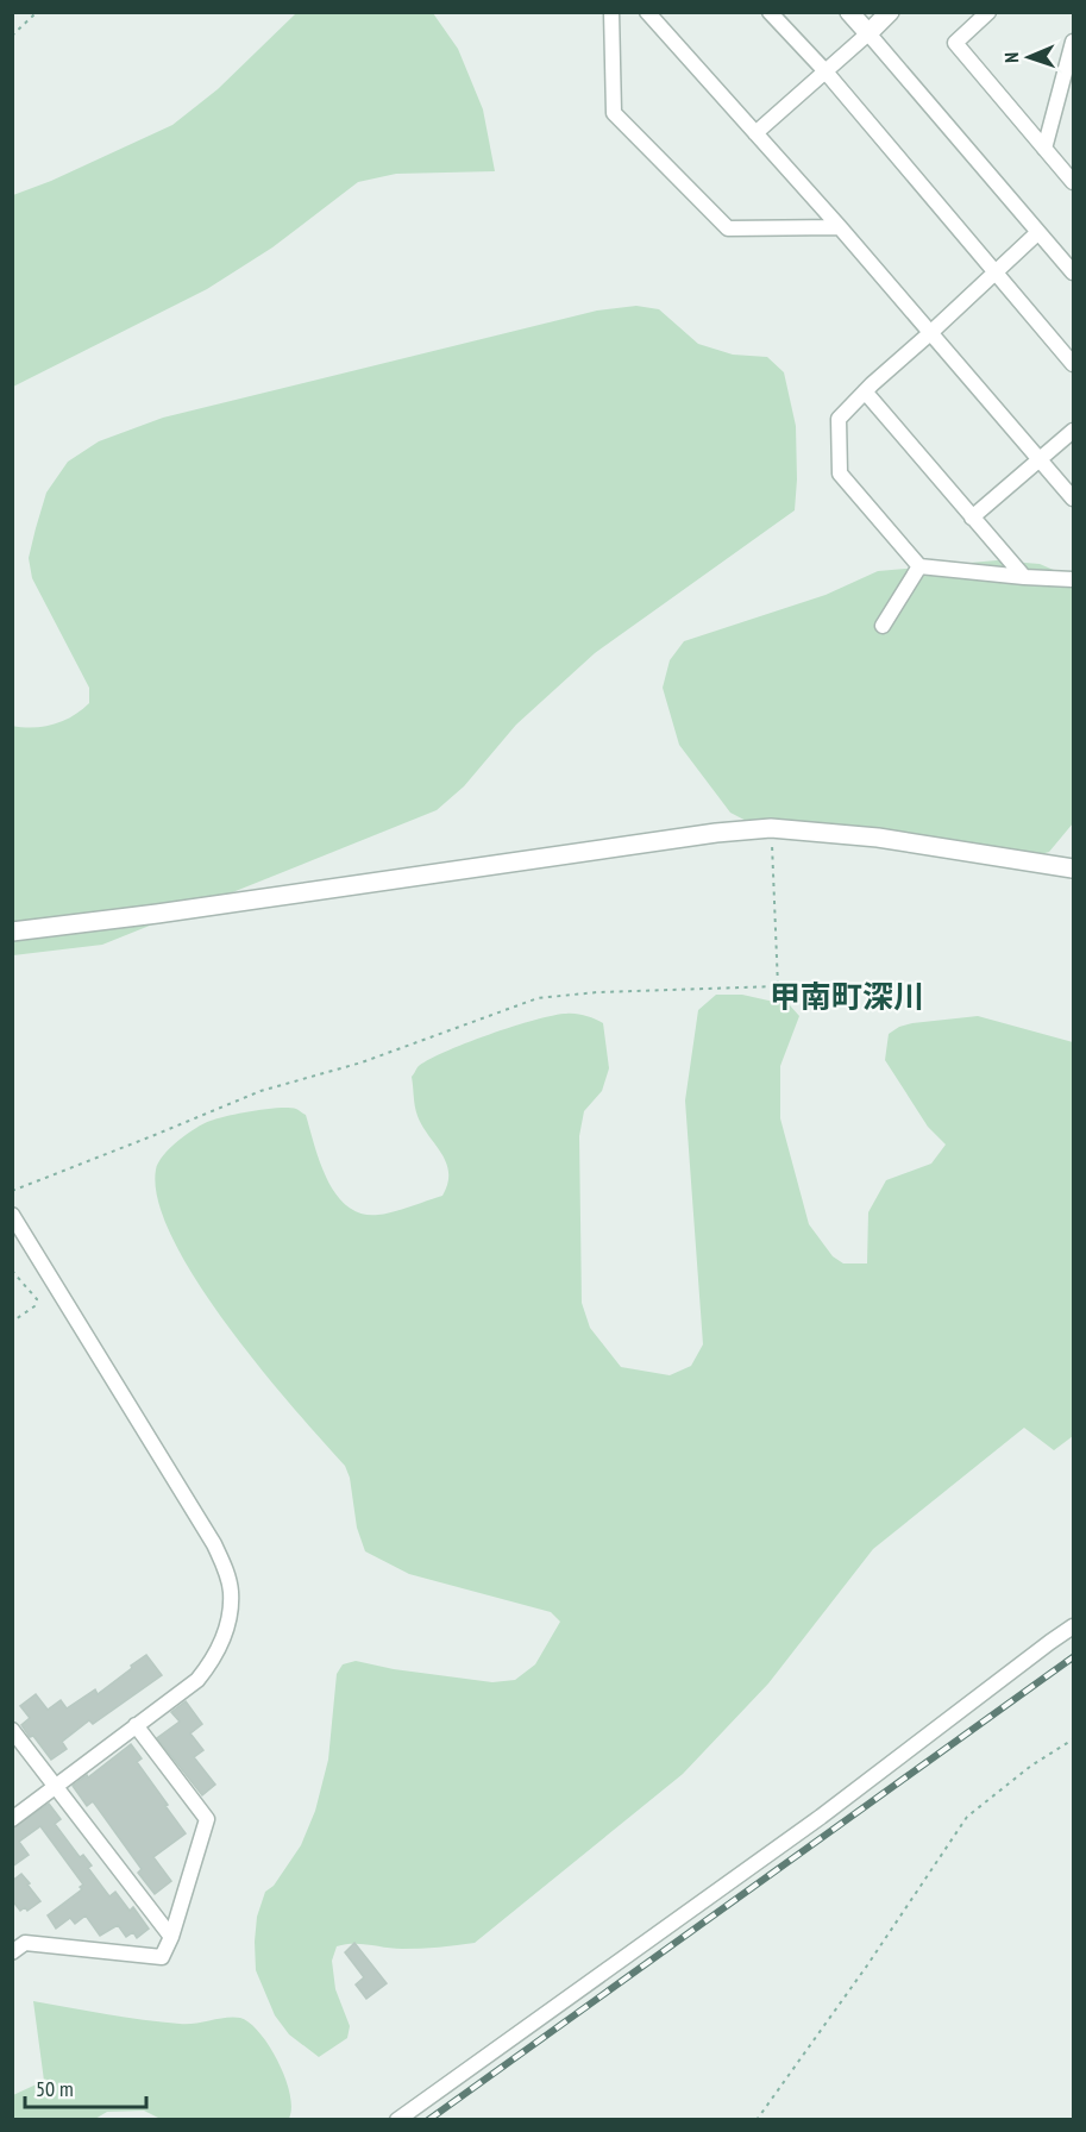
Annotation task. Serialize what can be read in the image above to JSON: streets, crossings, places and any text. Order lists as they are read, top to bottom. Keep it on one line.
{"districts":["甲南町深川"],"scale_bar":"50 m","north":"left"}
